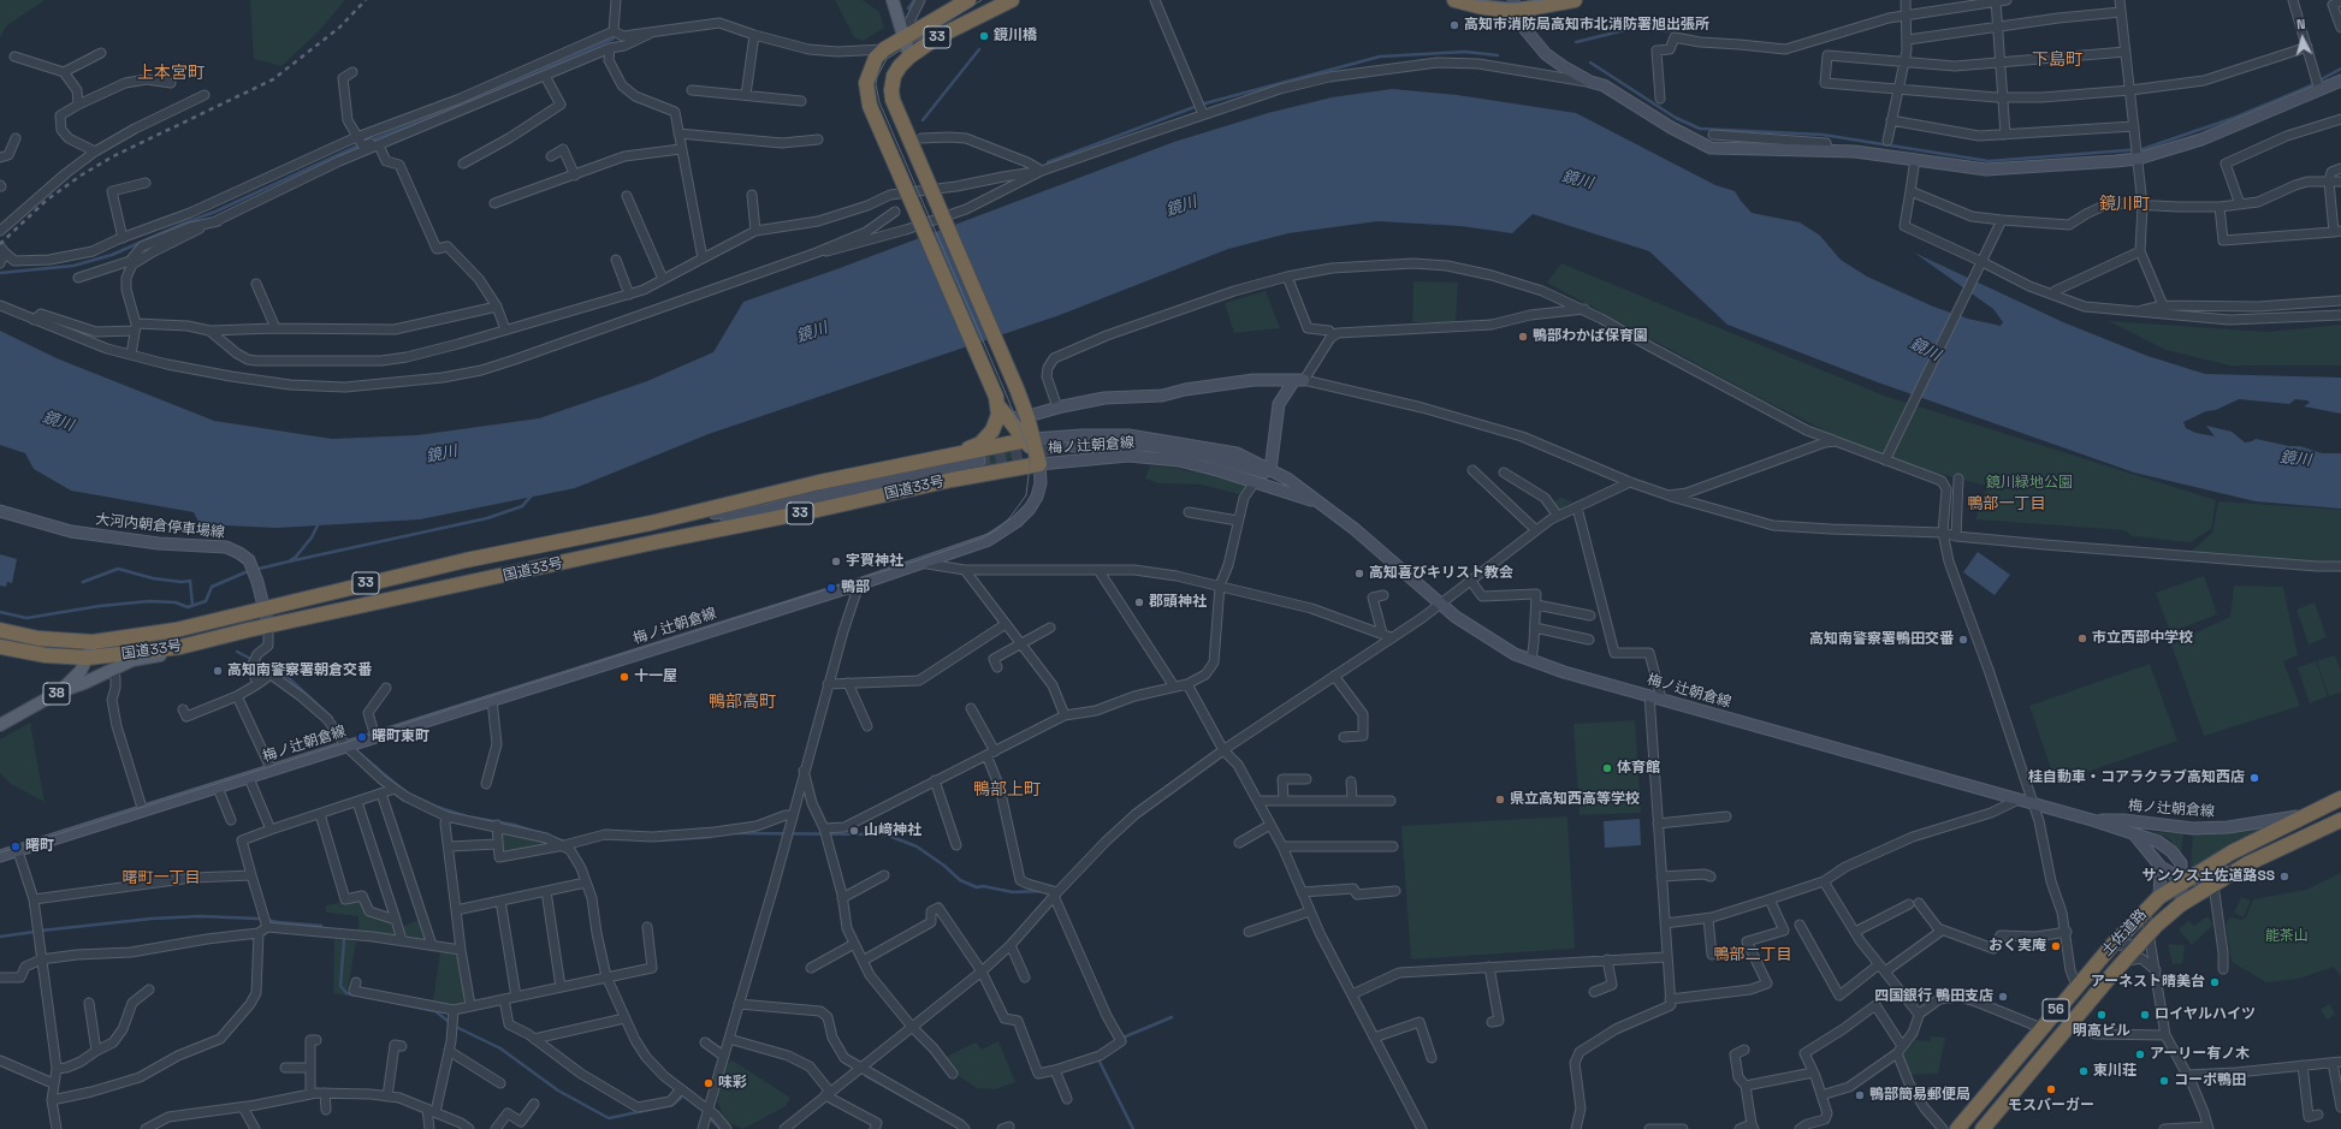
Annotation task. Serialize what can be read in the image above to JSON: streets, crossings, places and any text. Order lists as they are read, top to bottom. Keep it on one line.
{"streets":{"highway":["33","国道33号","土佐道路","56"],"main road":["梅ノ辻朝倉線","大河内朝倉停車場線","38"]},"crossings":[["33","梅ノ辻朝倉線"],["33","国道33号"],["梅ノ辻朝倉線","国道33号"],["梅ノ辻朝倉線","土佐道路"],["国道33号","大河内朝倉停車場線"],["国道33号","38"]],"districts":["下島町","上本宮町","鏡川町","鴨部一丁目","鴨部高町","鴨部上町","曙町一丁目","鴨部二丁目"],"water":["鏡川"],"parks":["鏡川緑地公園","能茶山"],"places":["高知市消防局高知市北消防署旭出張所","鏡川橋","鴨部わかば保育園","宇賀神社","高知喜びキリスト教会","鴨部","郡頭神社","市立西部中学校","高知南警察署鴨田交番","高知南警察署朝倉交番","十一屋","曙町東町","体育館","桂自動車・コアラクラブ高知西店","県立高知西高等学校","山﨑神社","曙町","サンクス土佐道路SS","おく実庵","アーネスト晴美台","四国銀行 鴨田支店","明高ビル","ロイヤルハイツ","アーリー有ノ木","東川荘","コーポ鴨田","味彩","モスバーガー","鴨部簡易郵便局"],"north":"top"}
